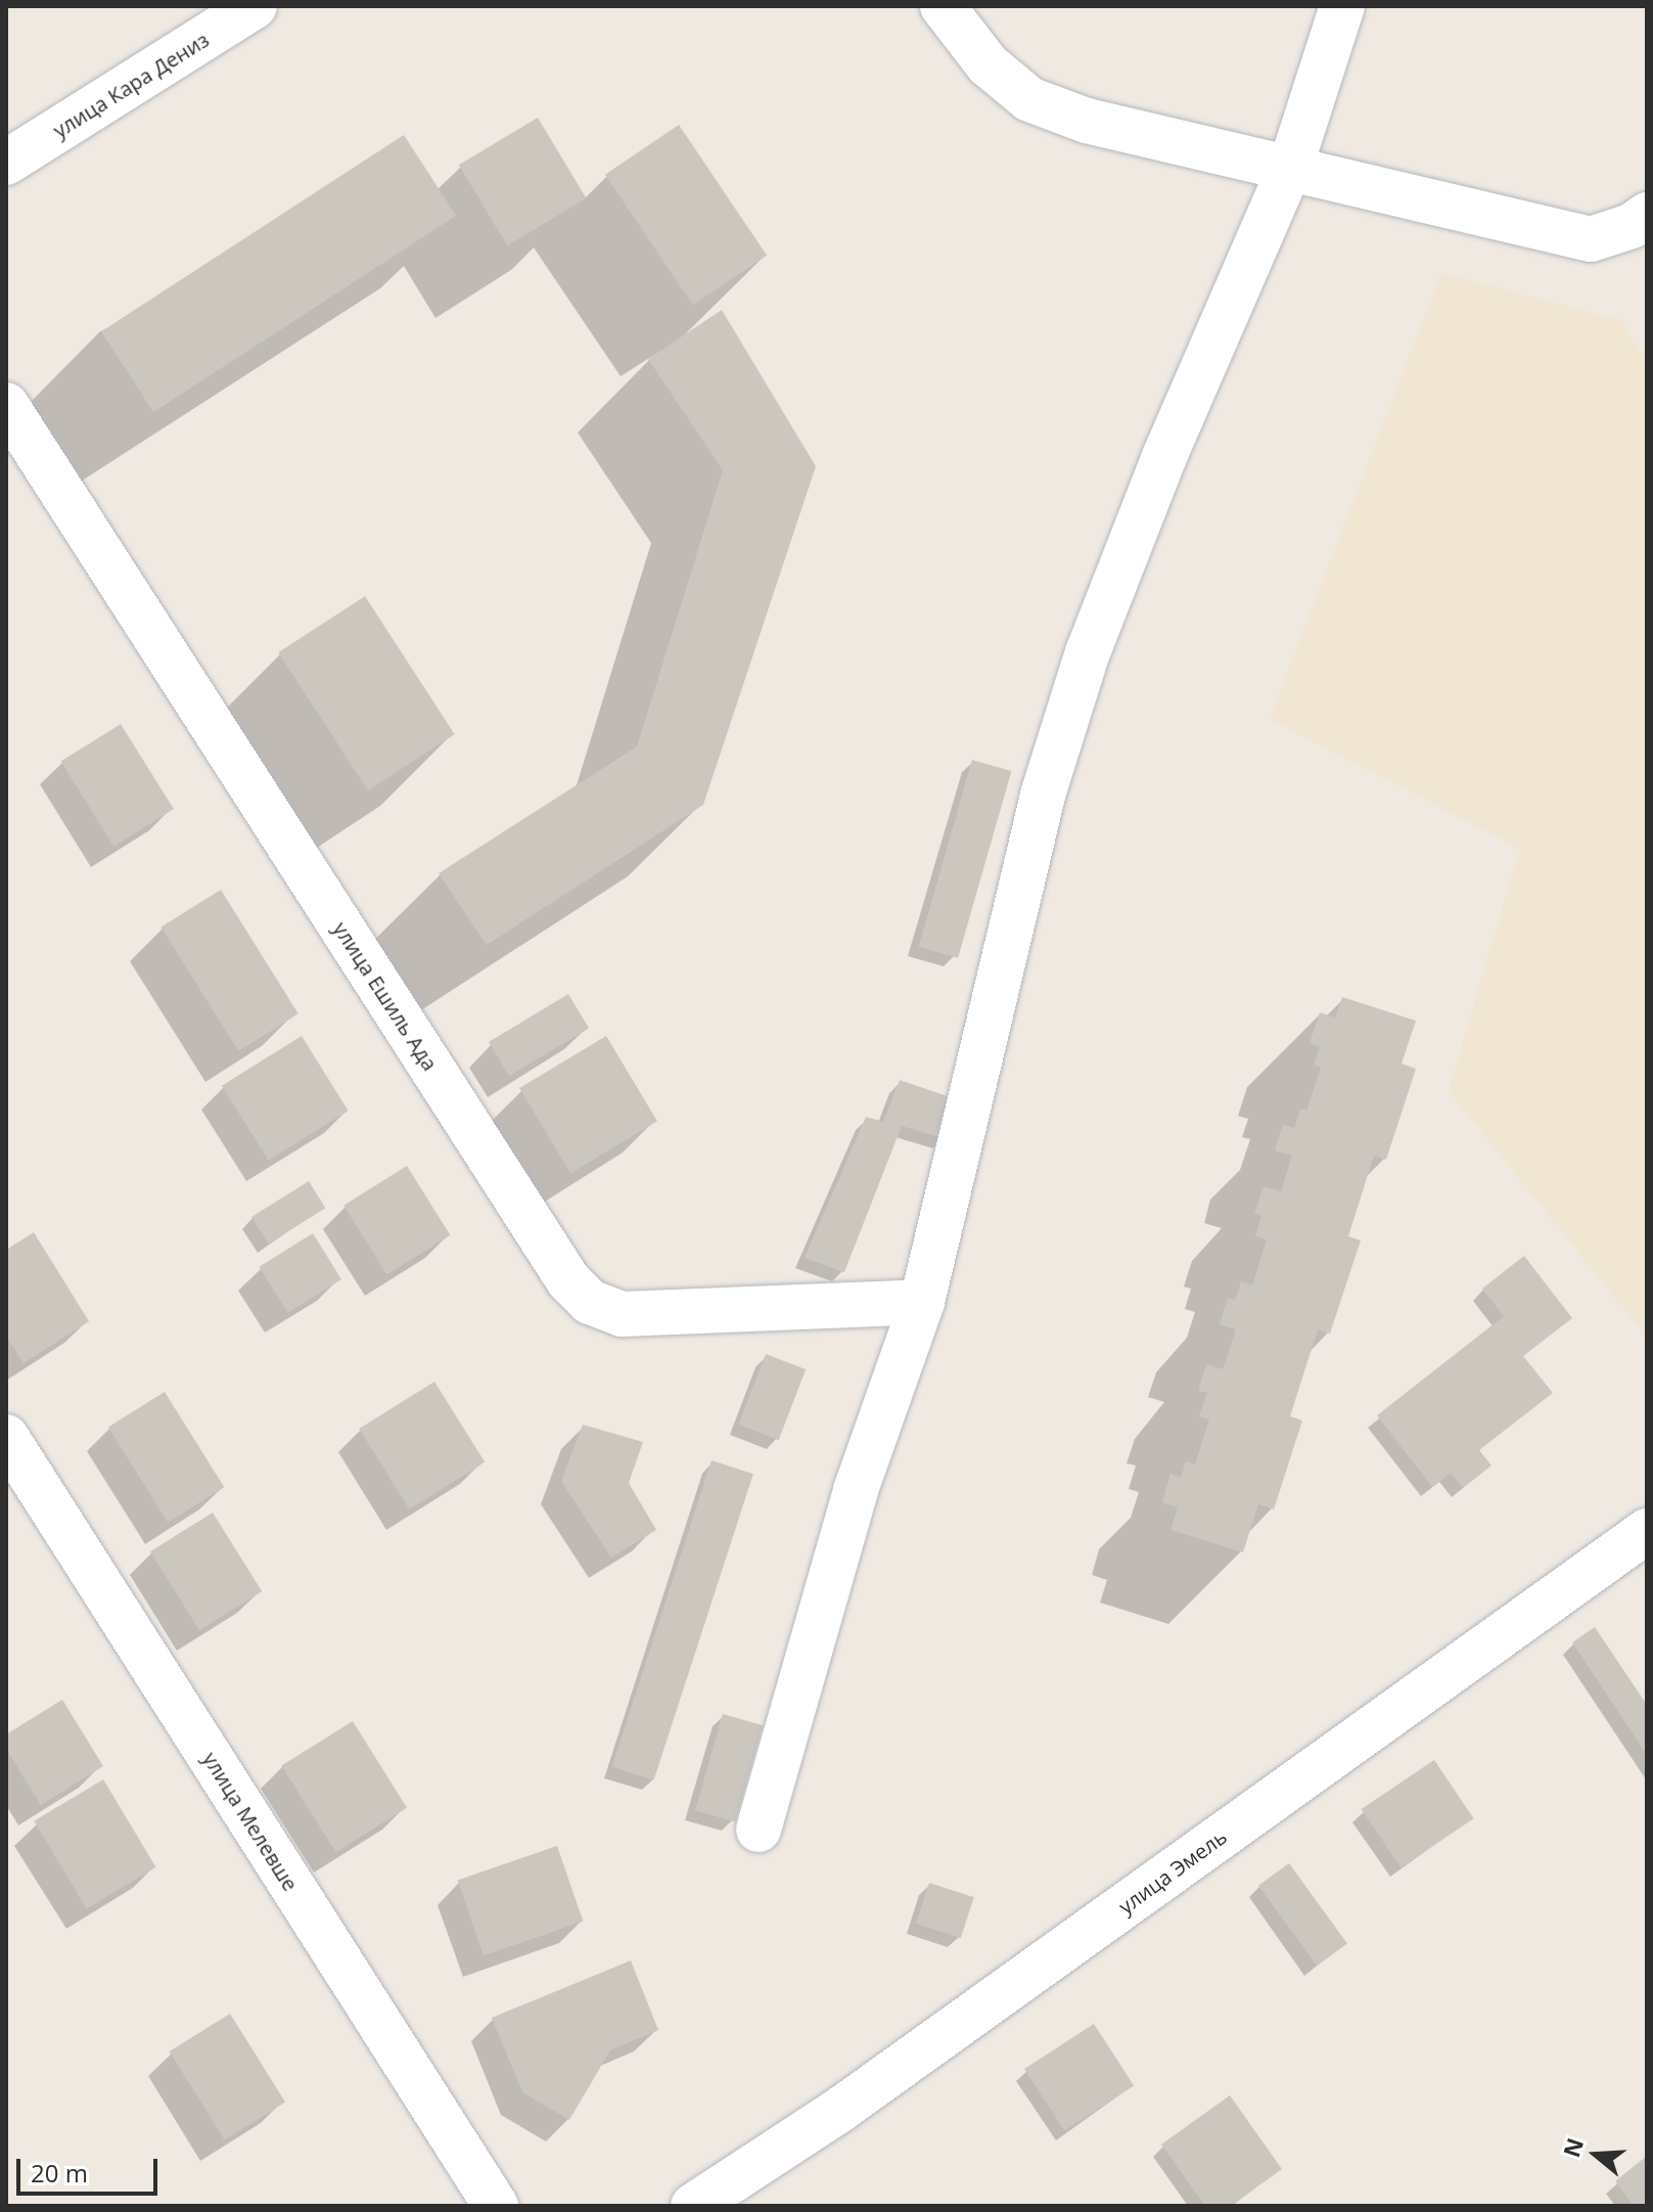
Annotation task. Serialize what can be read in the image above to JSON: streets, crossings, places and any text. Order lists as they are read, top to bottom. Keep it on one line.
{"streets":{"street":["улица Кара Дениз","улица Ешиль Ада","улица Мелевше","улица Эмель"]},"scale_bar":"20 m","north":"left"}
